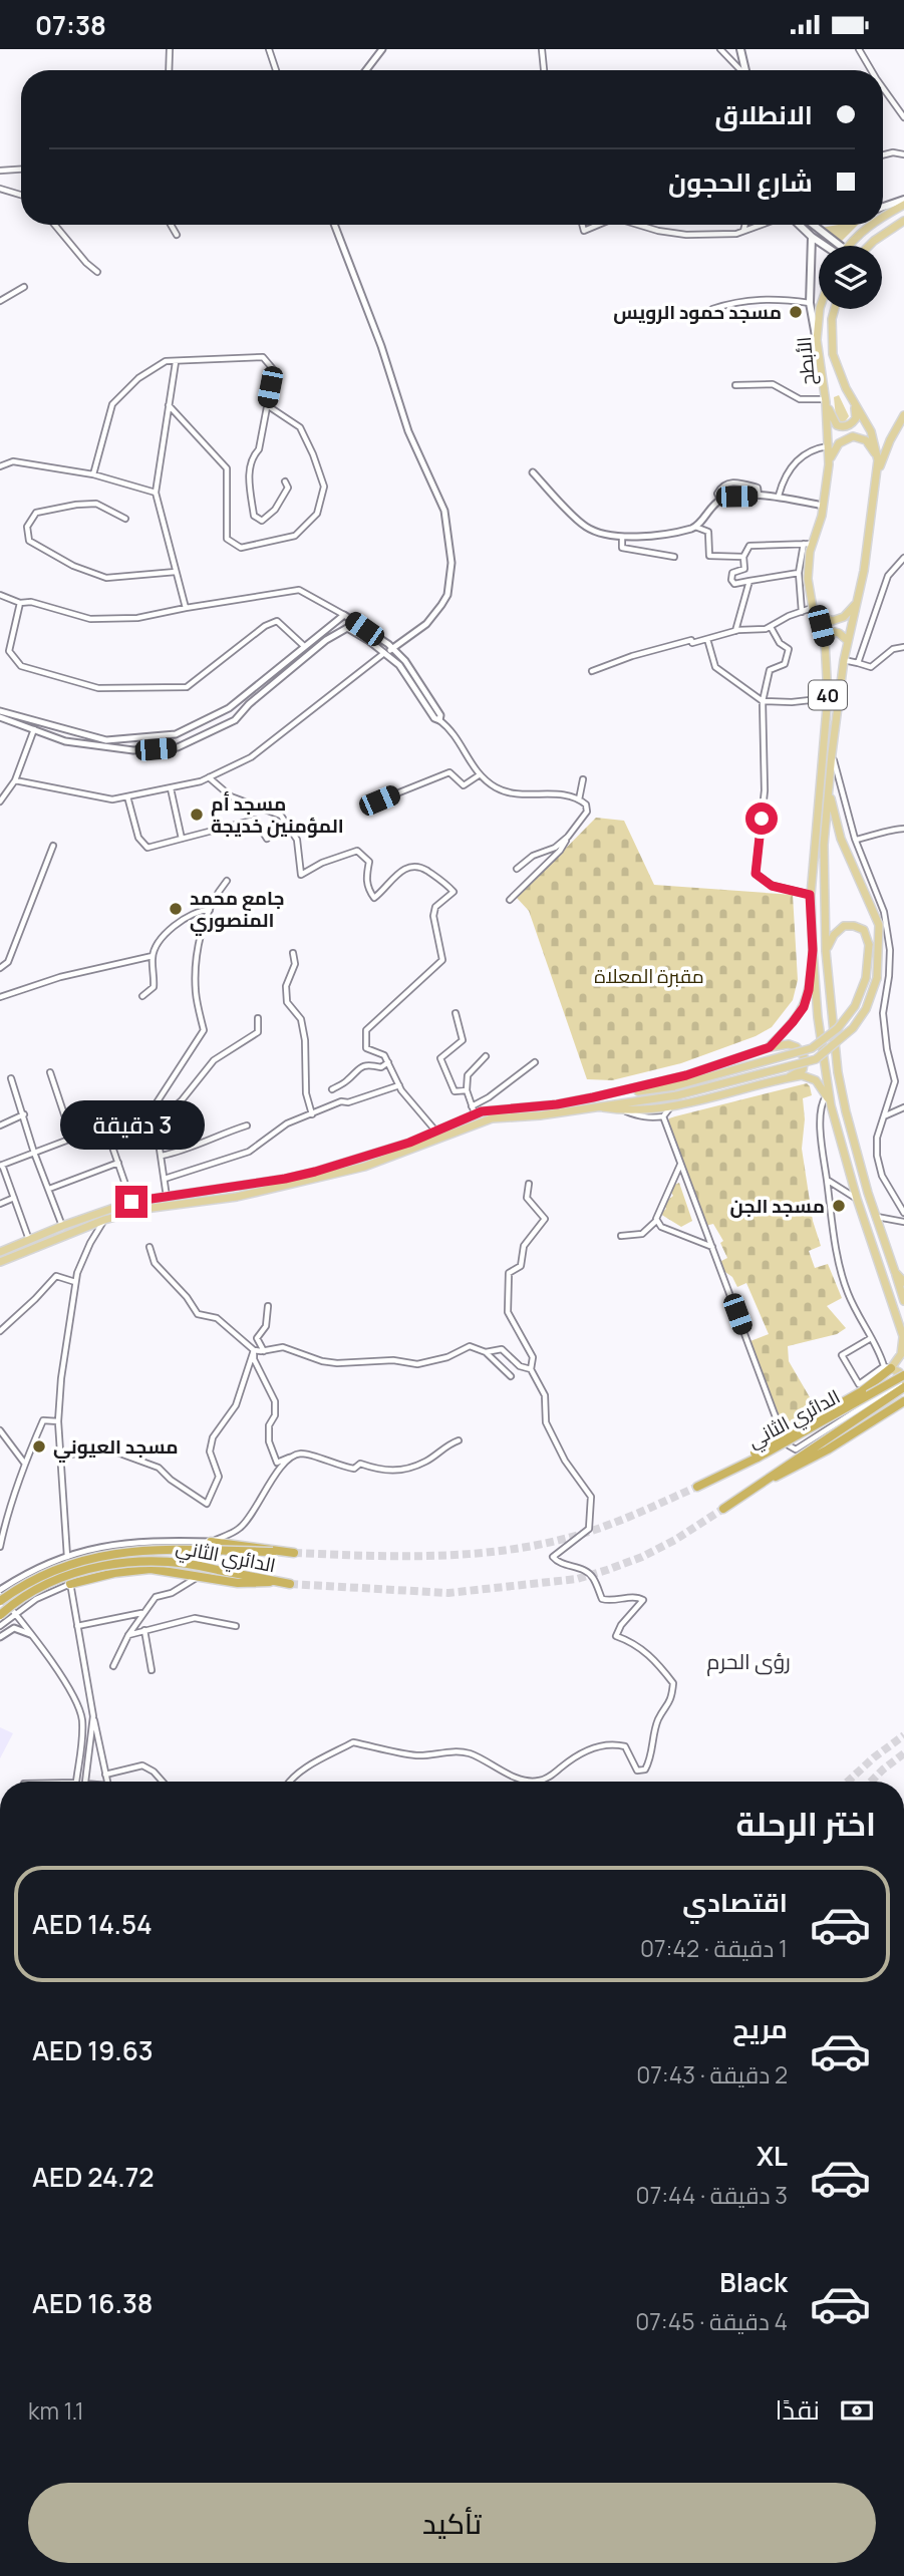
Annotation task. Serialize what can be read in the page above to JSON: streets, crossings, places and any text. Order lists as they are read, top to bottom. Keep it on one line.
{"streets":{"highway":["الدائري الثاني"],"main road":["الأبطح","40"]},"crossings":[["الأبطح","40"]],"districts":["رؤى الحرم"],"parks":["مقبرة المعلاة"],"places":["مسجد حمود الرويس","مسجد أم المؤمنين خديجة","جامع محمد المنصوري","مسجد الجن","مسجد العيوني"],"page":{"status":"07:38","banner":["الانطلاق","شارع الحجون"],"bubble":"3 دقيقة","heading":"اختر الرحلة","list":[{"name":"اقتصادي","note":"1 دقيقة · 07:42","value":"AED 14.54"},{"name":"مريح","note":"2 دقيقة · 07:43","value":"AED 19.63"},{"name":"XL","note":"3 دقيقة · 07:44","value":"AED 24.72"},{"name":"Black","note":"4 دقيقة · 07:45","value":"AED 16.38"}],"pay":["نقدًا","1.1 km"],"buttons":"تأكيد"}}
